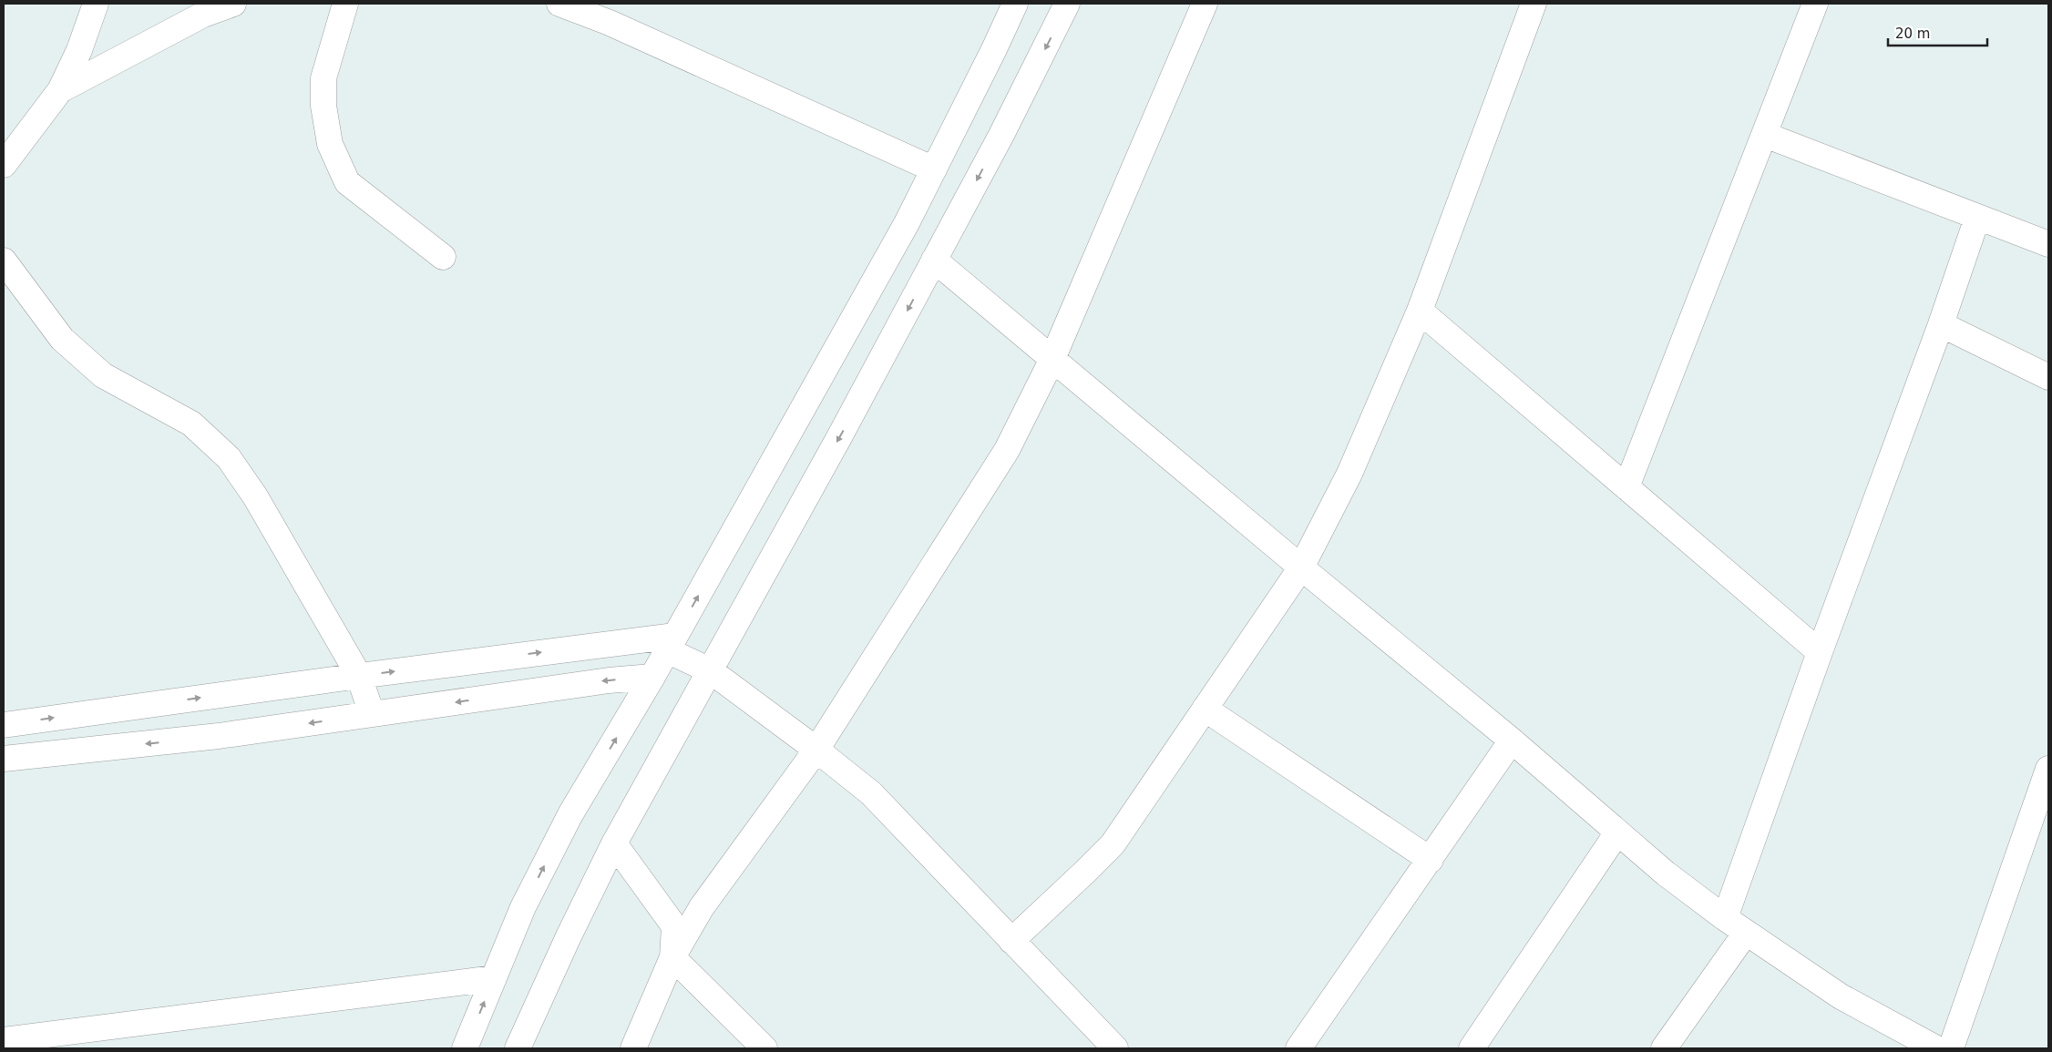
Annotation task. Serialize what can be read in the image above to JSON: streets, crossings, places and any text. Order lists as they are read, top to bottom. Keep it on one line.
{"scale_bar":"20 m"}
